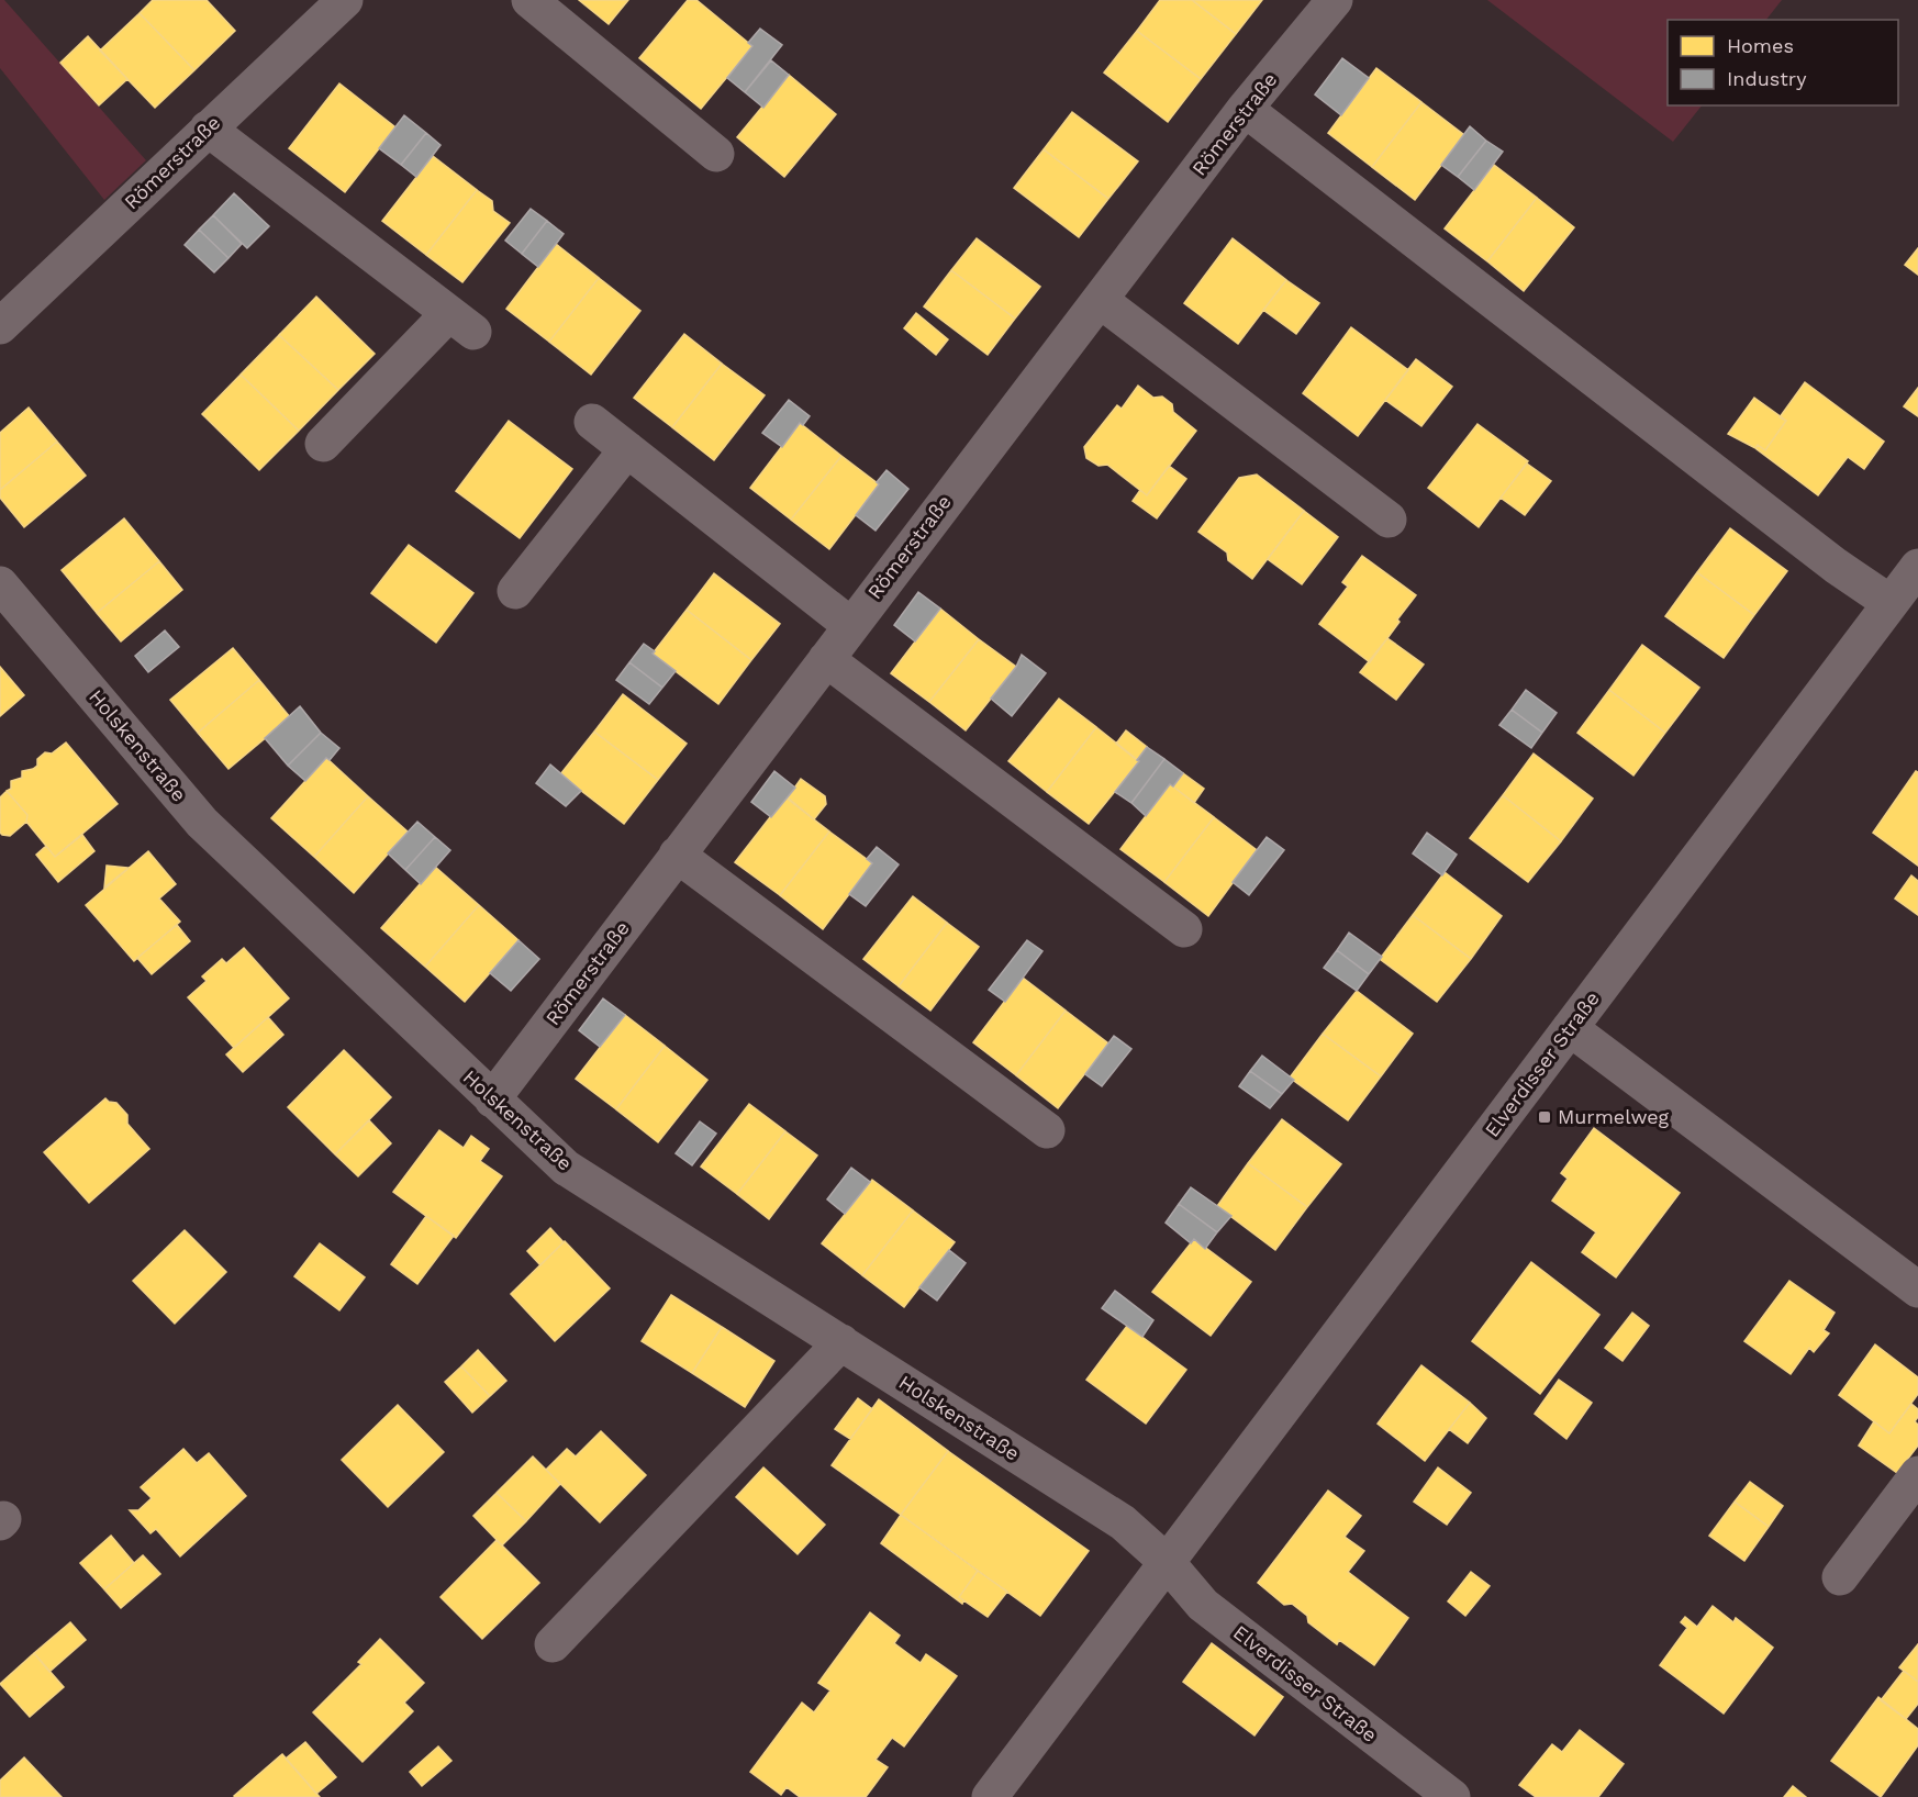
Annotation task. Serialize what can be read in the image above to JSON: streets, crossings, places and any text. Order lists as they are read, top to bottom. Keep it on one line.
{"streets":{"street":["Römerstraße","Holskenstraße","Elverdisser Straße"]},"crossings":[["Römerstraße","Holskenstraße"],["Holskenstraße","Elverdisser Straße"]],"places":{"transit":["Murmelweg"]},"legend":["Homes","Industry"]}
